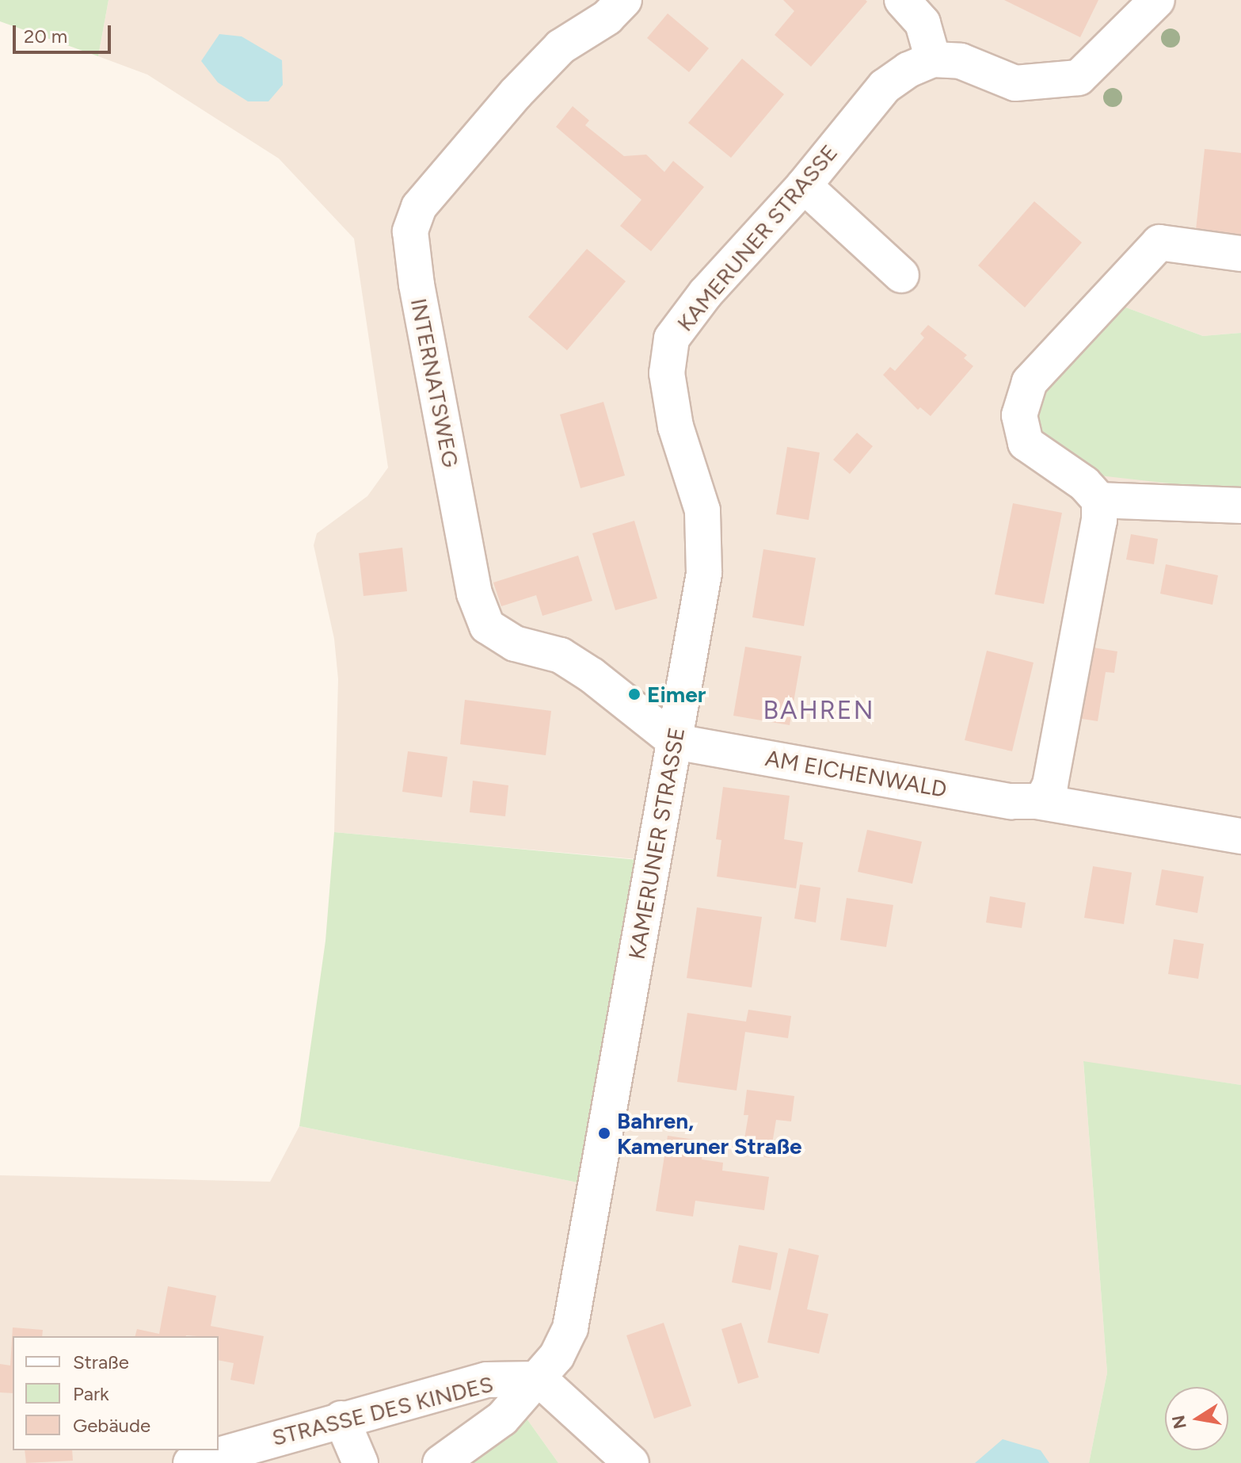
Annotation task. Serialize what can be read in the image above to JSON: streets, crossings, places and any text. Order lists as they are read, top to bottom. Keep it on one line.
{"streets":{"street":["KAMERUNER STRASSE","INTERNATSWEG","AM EICHENWALD","STRASSE DES KINDES"]},"crossings":[["KAMERUNER STRASSE","INTERNATSWEG"],["KAMERUNER STRASSE","AM EICHENWALD"],["KAMERUNER STRASSE","STRASSE DES KINDES"],["INTERNATSWEG","AM EICHENWALD"]],"districts":["BAHREN"],"places":["Eimer","Bahren, Kameruner Straße"],"legend":["Straße","Park","Gebäude"],"scale_bar":"20 m","north":"left"}
